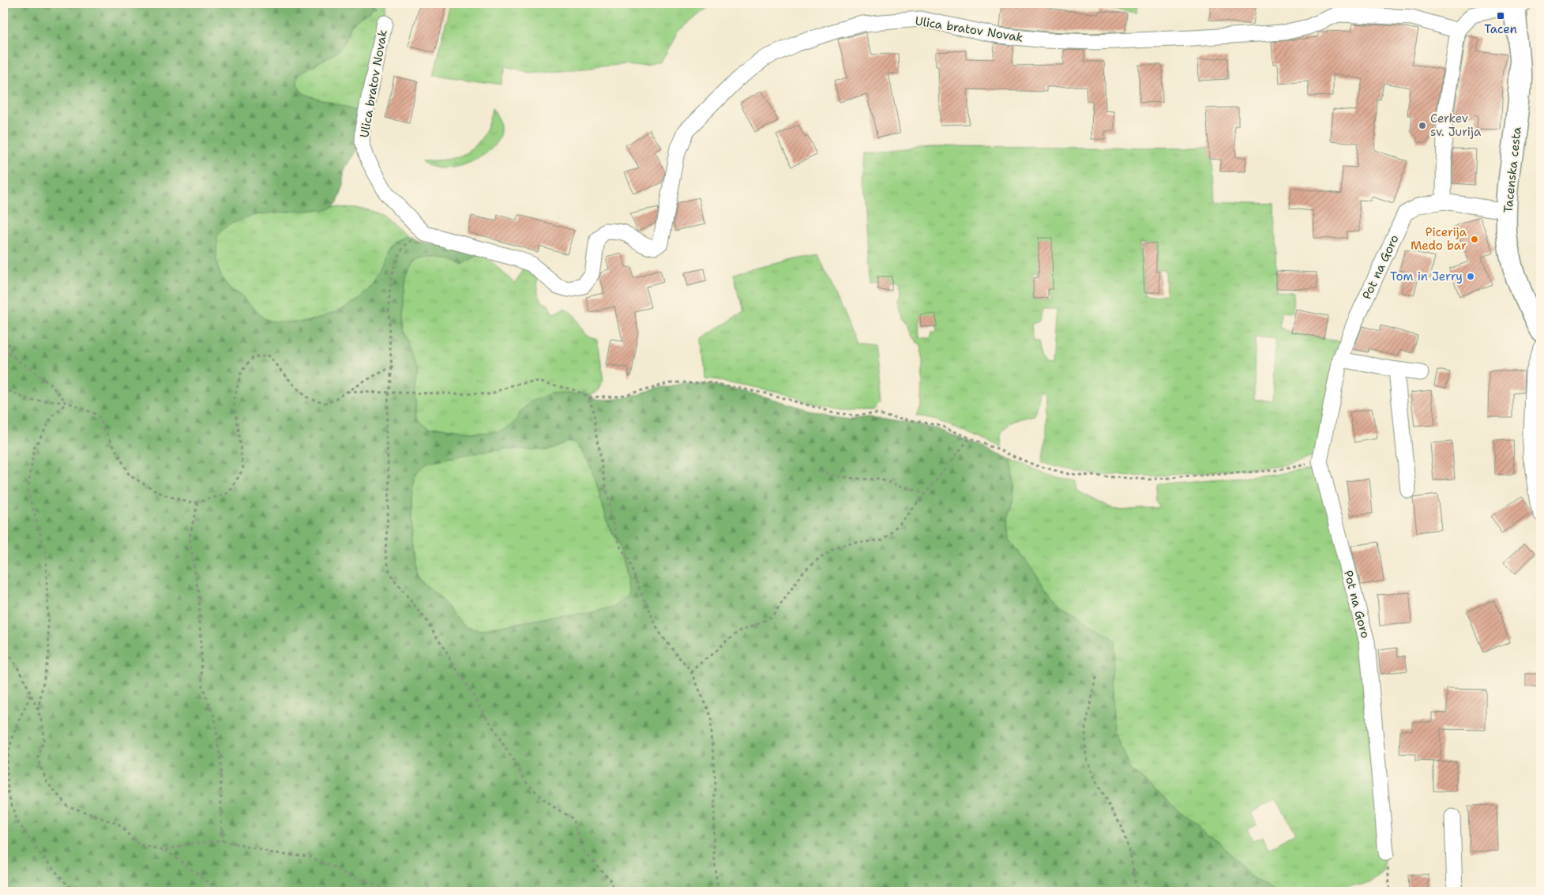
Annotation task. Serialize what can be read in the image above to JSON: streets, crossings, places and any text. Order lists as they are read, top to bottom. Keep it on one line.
{"streets":{"main road":["Tacenska cesta"],"street":["Ulica bratov Novak","Pot na Goro"]},"crossings":[["Tacenska cesta","Pot na Goro"]],"places":{"transit":["Tacen"],"other":["Cerkev sv. Jurija","Picerija Medo bar","Tom in Jerry"]}}
